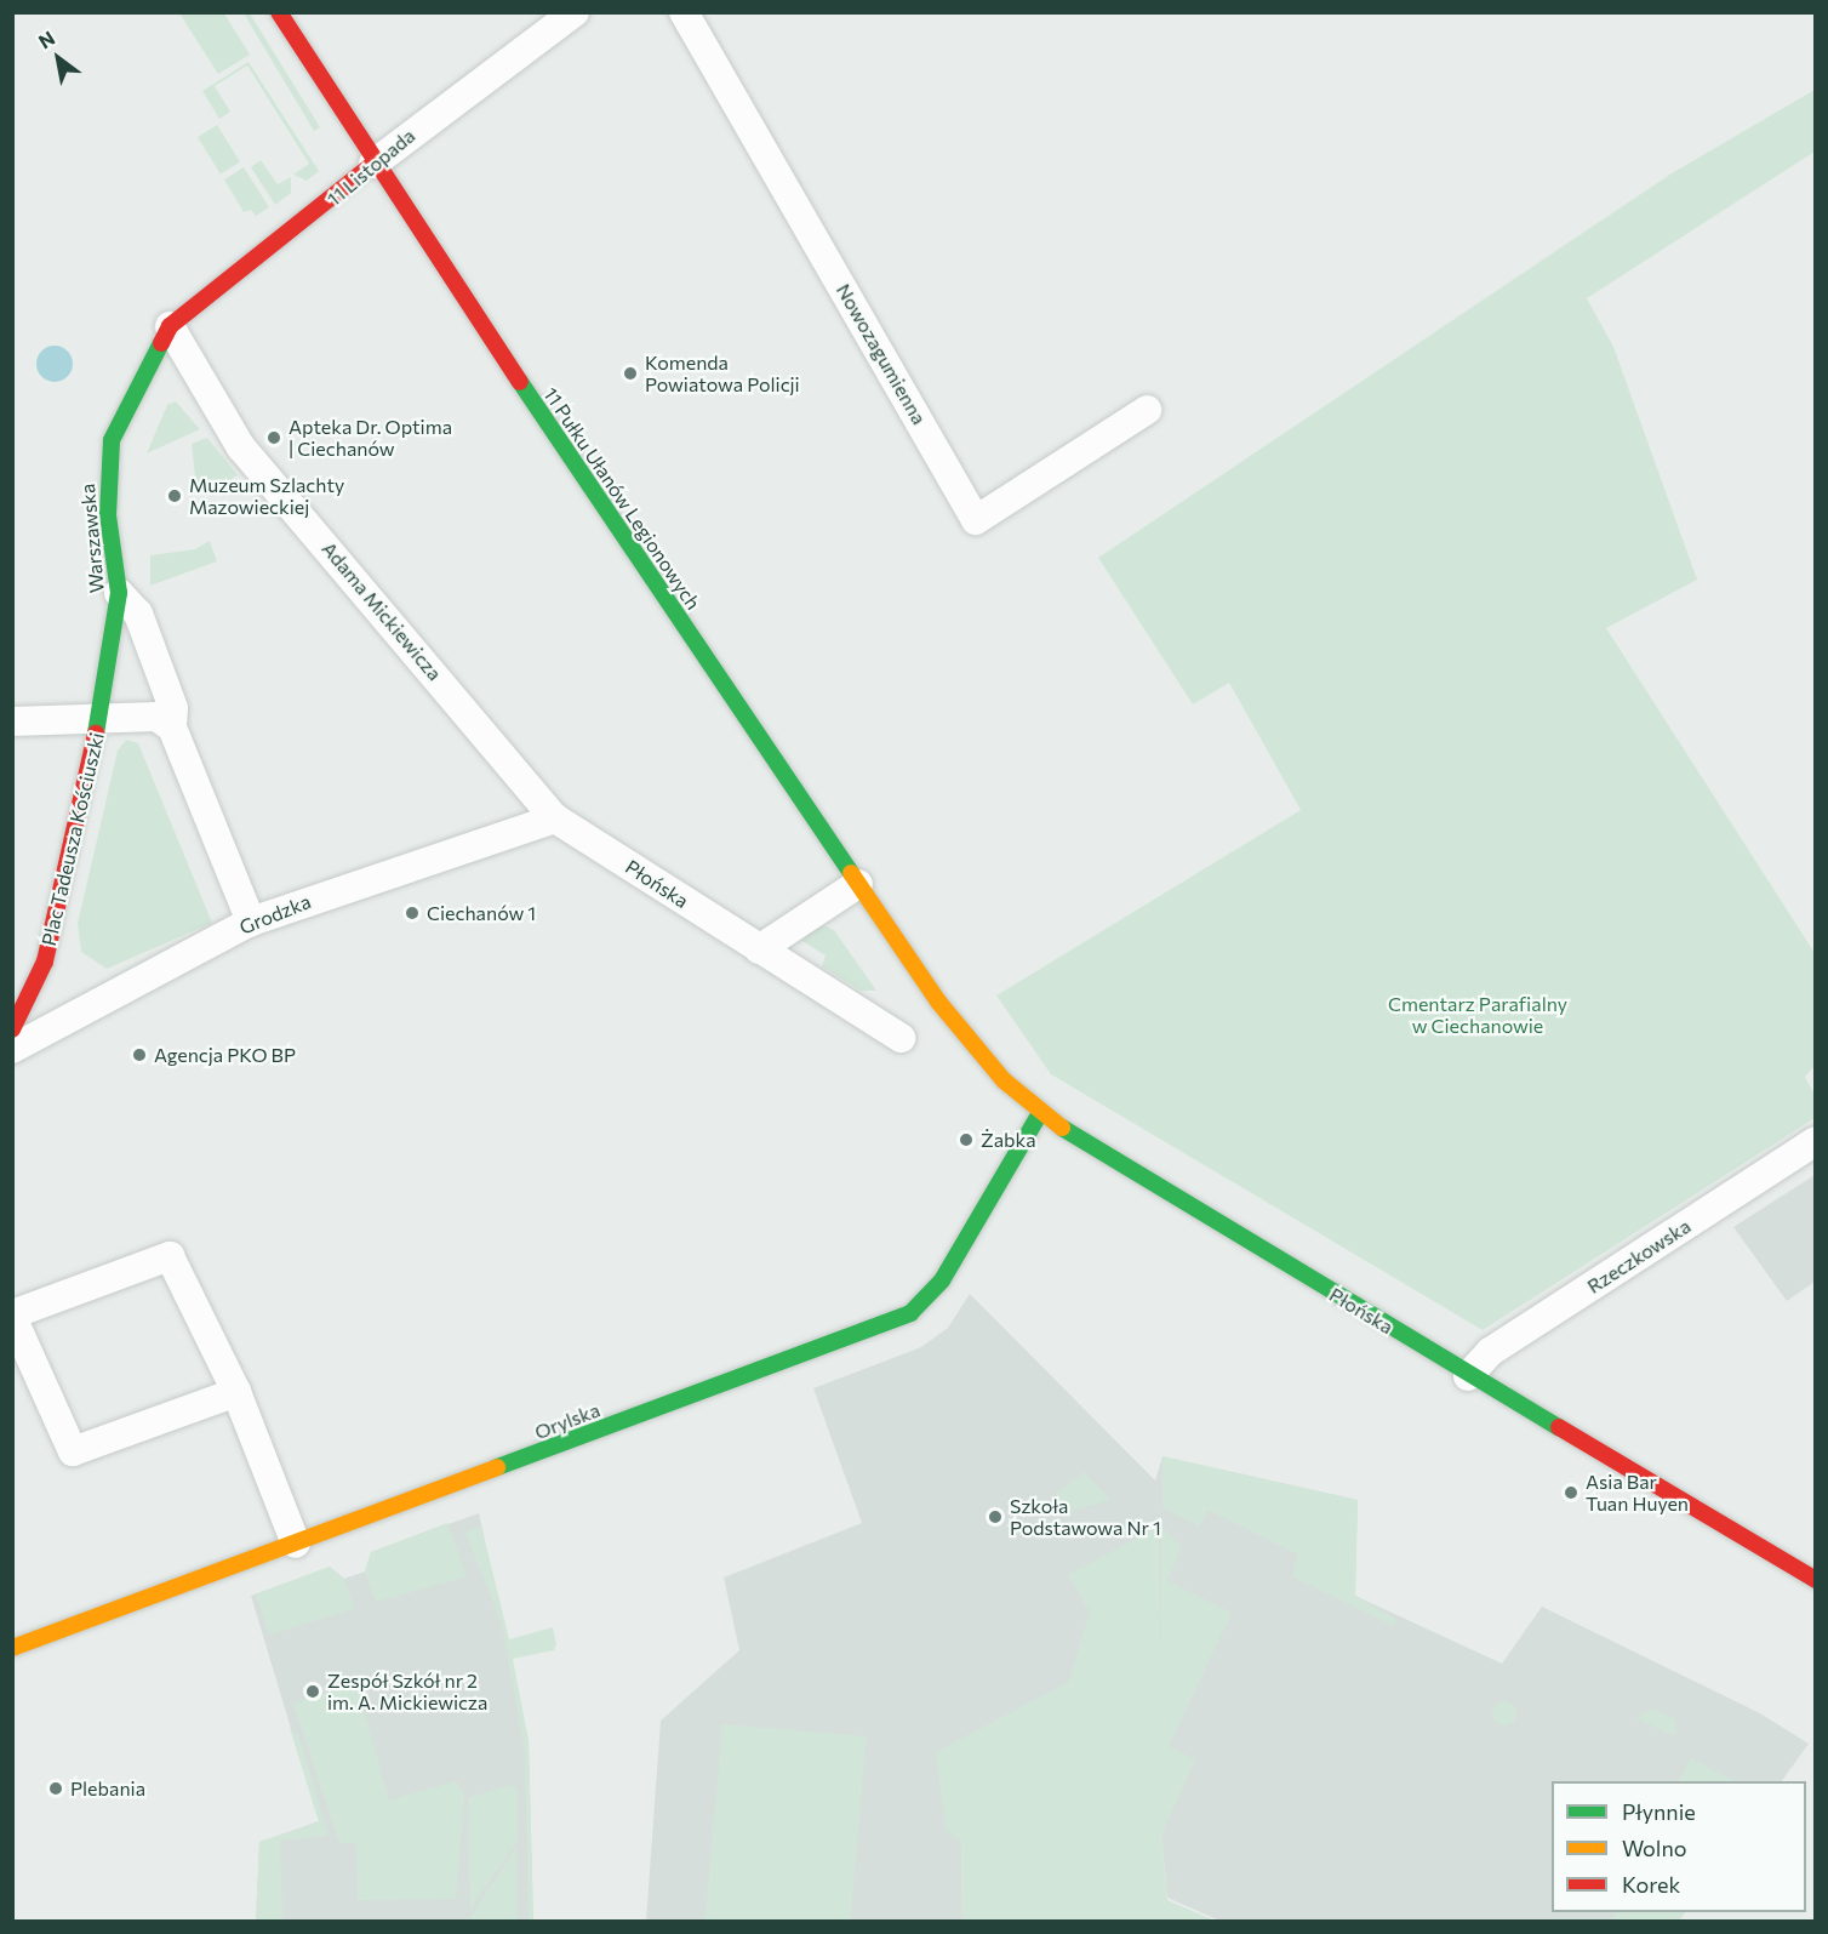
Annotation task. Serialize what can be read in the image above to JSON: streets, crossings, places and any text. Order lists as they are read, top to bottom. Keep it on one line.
{"streets":{"street":["11 Listopada","Nowozagumienna","11 Pułku Ułanów Legionowych","Warszawska","Adama Mickiewicza","Plac Tadeusza Kościuszki","Płońska","Grodzka","Rzeczkowska","Orylska"]},"crossings":[["11 Listopada","11 Pułku Ułanów Legionowych"],["11 Listopada","Warszawska"],["11 Listopada","Adama Mickiewicza"],["11 Pułku Ułanów Legionowych","Płońska"],["Warszawska","Adama Mickiewicza"],["Warszawska","Plac Tadeusza Kościuszki"],["Adama Mickiewicza","Płońska"],["Adama Mickiewicza","Grodzka"],["Płońska","Grodzka"],["Płońska","Rzeczkowska"],["Płońska","Orylska"]],"parks":["Cmentarz Parafialny w Ciechanowie"],"places":["Komenda Powiatowa Policji","Apteka Dr. Optima | Ciechanów","Muzeum Szlachty Mazowieckiej","Ciechanów 1","Agencja PKO BP","Żabka","Asia Bar Tuan Huyen","Szkoła Podstawowa Nr 1","Zespół Szkół nr 2 im. A. Mickiewicza","Plebania"],"legend":["Płynnie","Wolno","Korek"],"north":"top left"}
